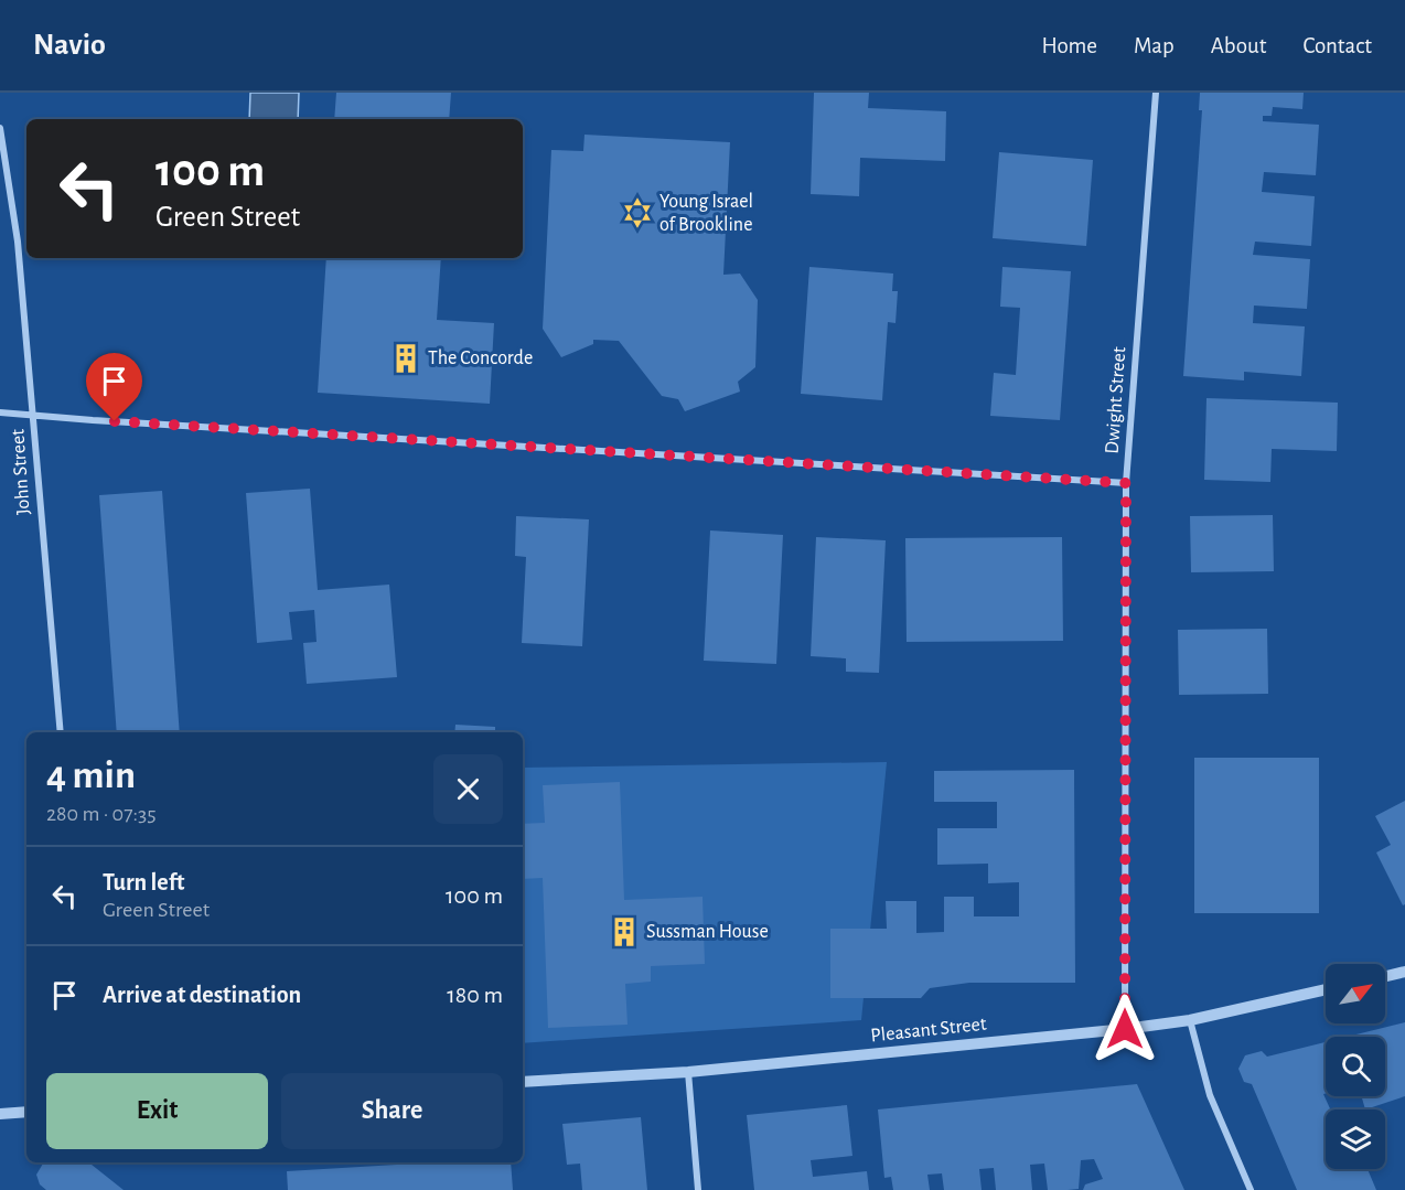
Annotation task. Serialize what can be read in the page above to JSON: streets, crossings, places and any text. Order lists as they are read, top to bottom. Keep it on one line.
{"streets":{"street":["Dwight Street","John Street","Pleasant Street"]},"crossings":[["Dwight Street","Pleasant Street"]],"places":{"synagogue":["Young Israel of Brookline"],"building":["The Concorde","Sussman House"]},"north":"top right","page":{"header":"Navio","nav":["Home","Map","About","Contact"],"turn":["100 m","Green Street"],"heading":["4 min","280 m · 07:35"],"list":[{"name":"Turn left","note":"Green Street","value":"100 m"},{"name":"Arrive at destination","value":"180 m"}],"buttons":["Exit","Share"]}}
